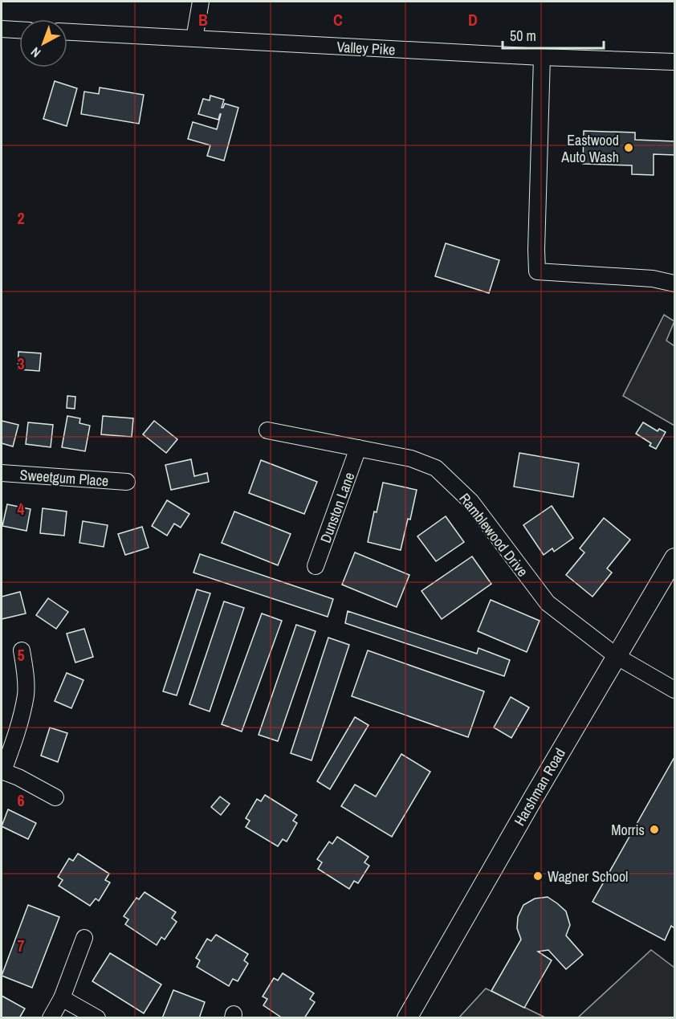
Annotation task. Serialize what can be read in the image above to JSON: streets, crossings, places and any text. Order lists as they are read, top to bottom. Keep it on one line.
{"streets":{"main road":["Harshman Road"],"street":["Valley Pike","Sweetgum Place","Dunston Lane","Ramblewood Drive"]},"crossings":[["Dunston Lane","Ramblewood Drive"],["Ramblewood Drive","Harshman Road"]],"places":["Eastwood Auto Wash","Morris","Wagner School"],"scale_bar":"50 m","north":"bottom left","grid":{"columns":["B","C","D"],"rows":["2","3","4","5","6","7"]}}
